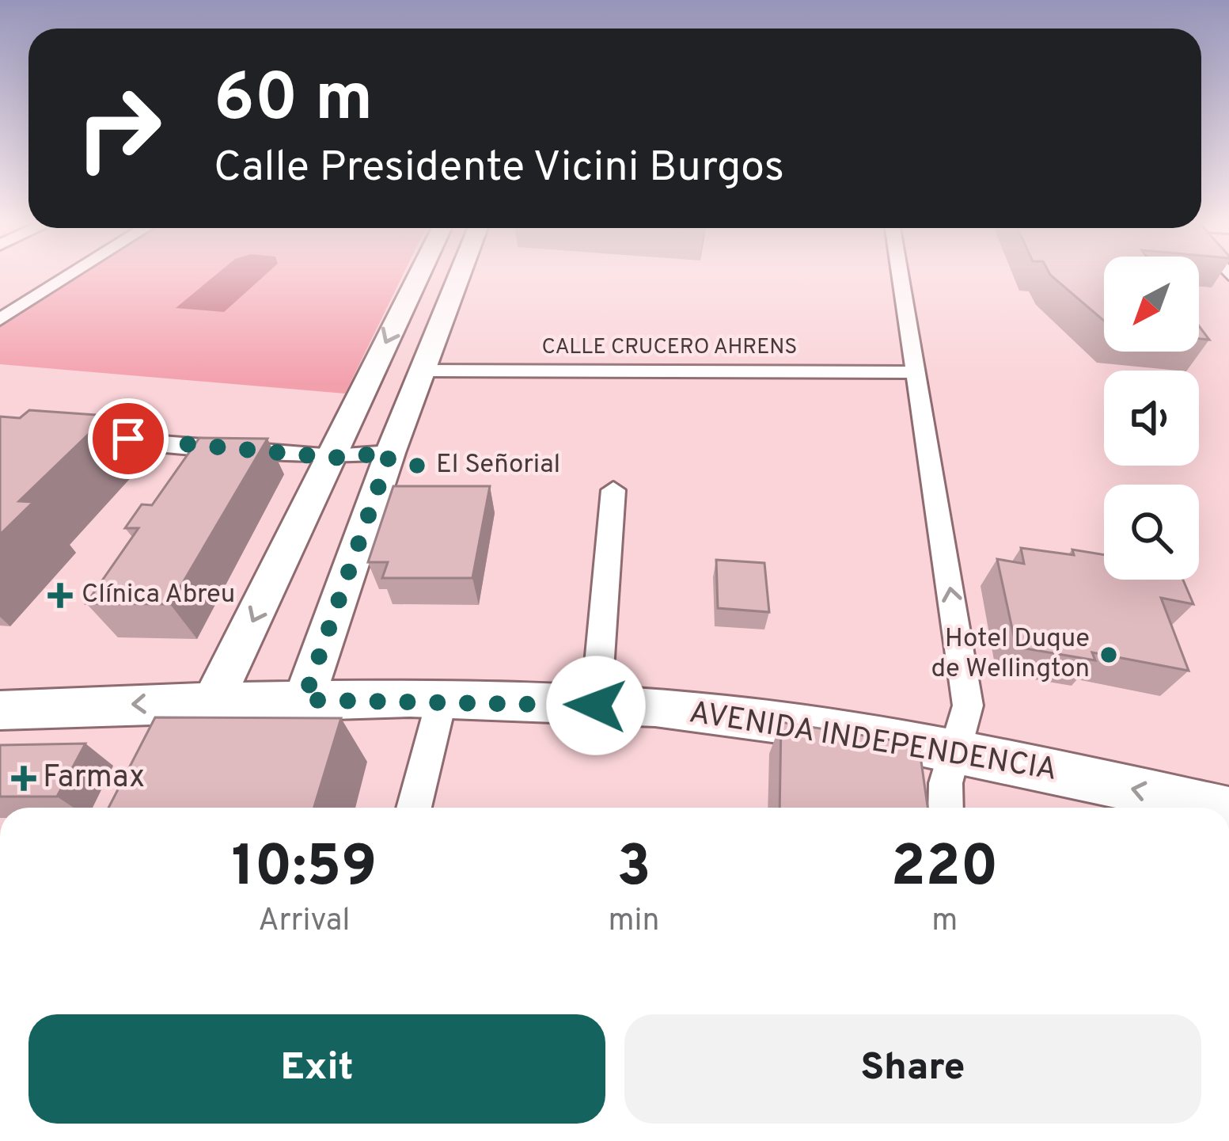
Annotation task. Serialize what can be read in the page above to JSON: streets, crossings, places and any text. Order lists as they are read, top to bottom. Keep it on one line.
{"streets":{"street":["CALLE CRUCERO AHRENS","AVENIDA INDEPENDENCIA"]},"one_way":["AVENIDA INDEPENDENCIA"],"places":{"other":["El Señorial","Hotel Duque de Wellington"],"health":["Clínica Abreu","Farmax"]},"north":"bottom left","page":{"turn":["60 m","Calle Presidente Vicini Burgos"],"eta":["10:59","Arrival","3","min","220","m"],"buttons":["Exit","Share"]}}
